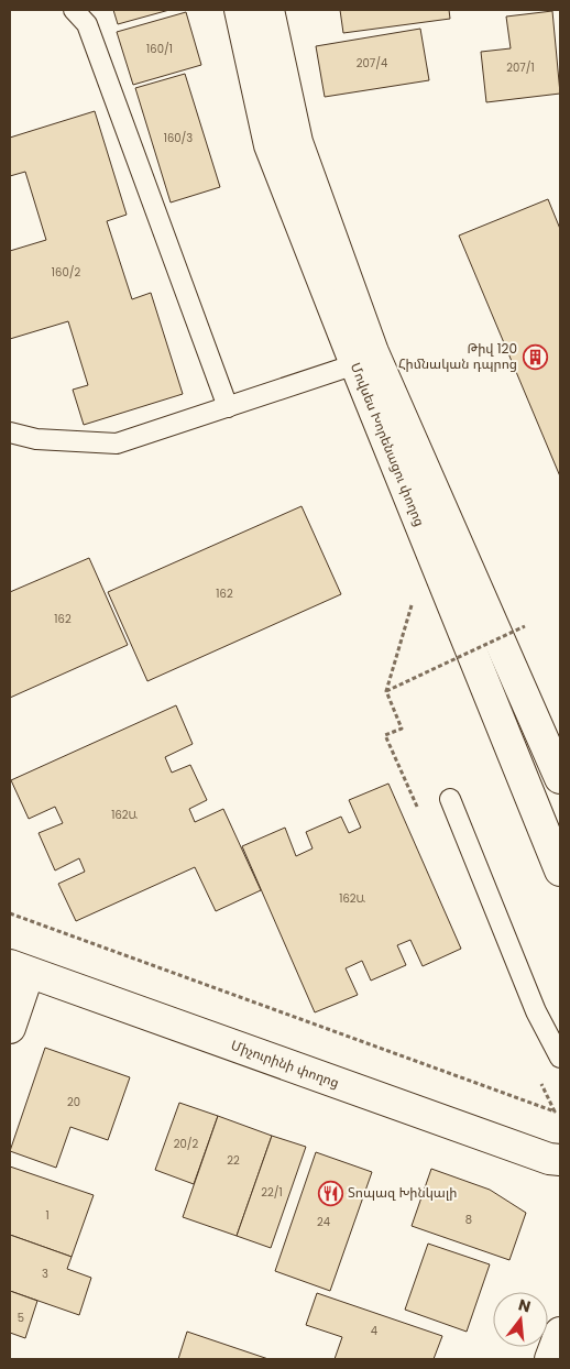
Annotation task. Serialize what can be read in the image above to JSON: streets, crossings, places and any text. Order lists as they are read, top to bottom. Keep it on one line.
{"streets":{"main road":["Մովսես Խորենացու փողոց","Միչուրինի փողոց"]},"places":{"building":["Թիվ 120 Հիմնական դպրոց"],"restaurant":["Տոպազ Խինկալի"]},"house_numbers":["160/1","207/4","207/1","160/3","160/2","162","162","162Ա","162Ա","20","20/2","22","22/1","1","8","24","3","5","4"],"north":"top"}
